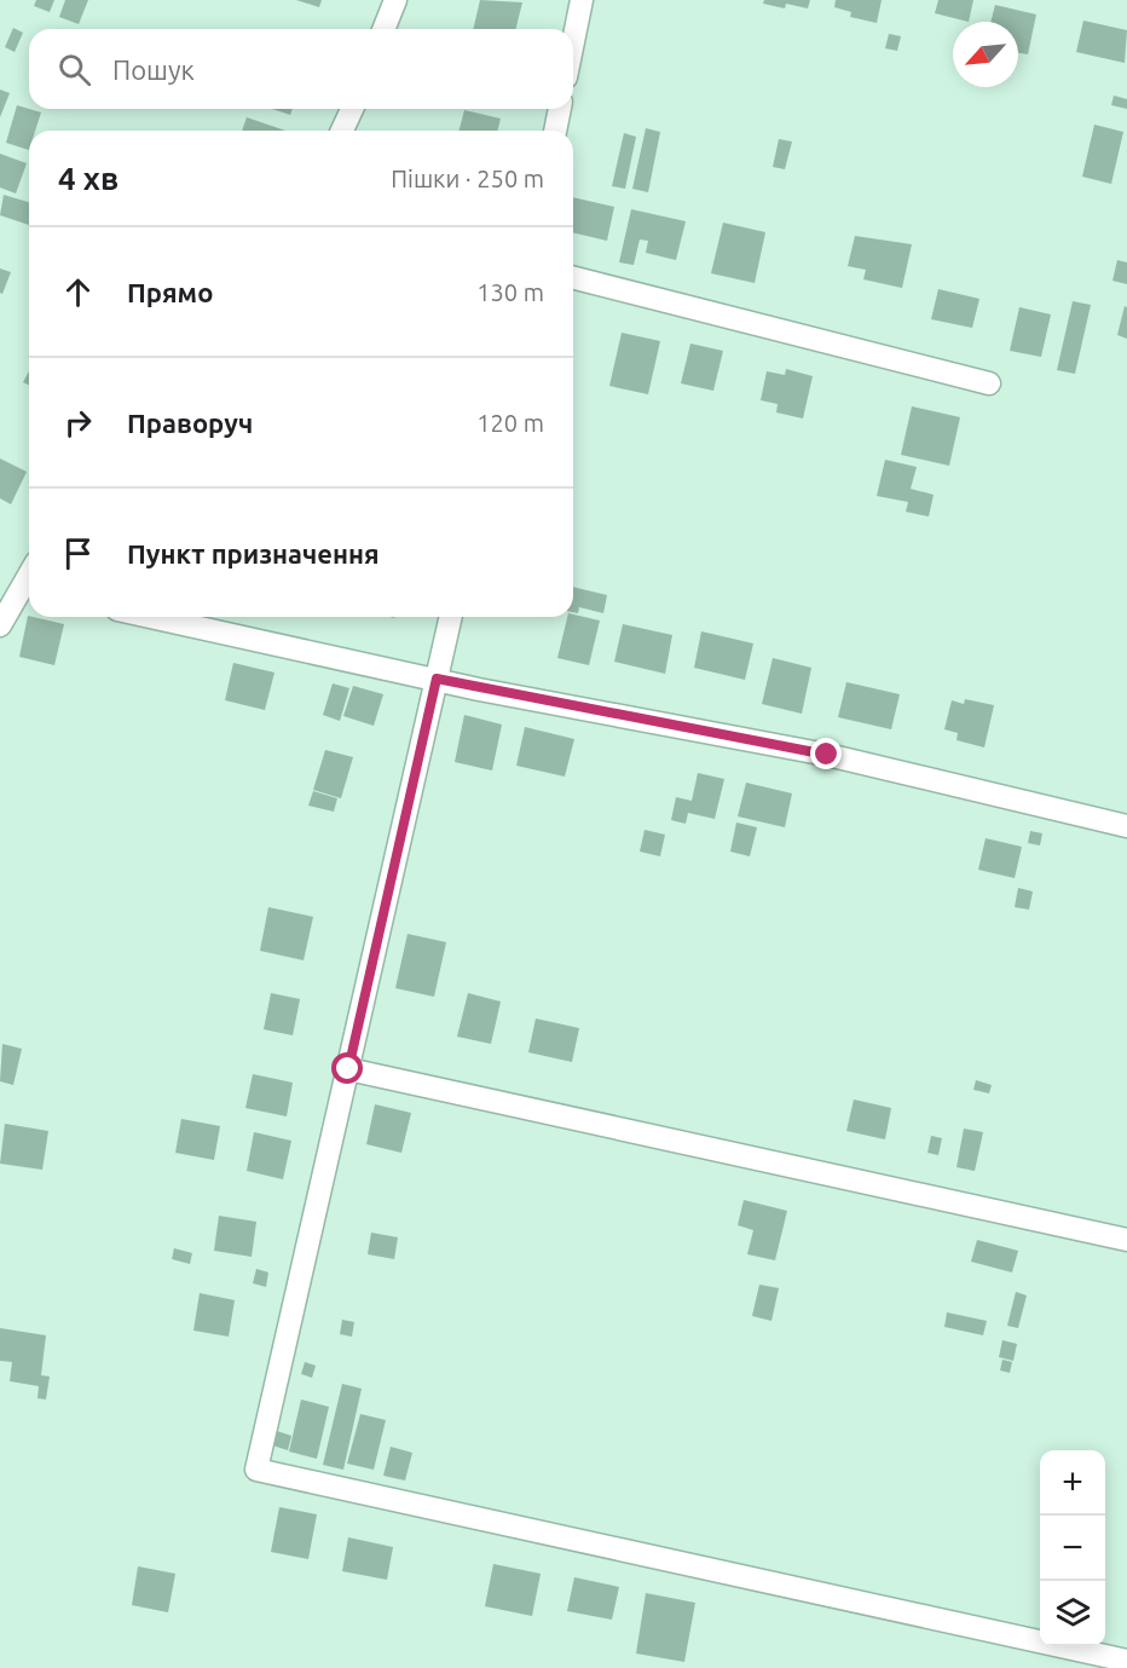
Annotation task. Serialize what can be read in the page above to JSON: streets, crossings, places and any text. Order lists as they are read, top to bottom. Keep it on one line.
{"north":"bottom left","page":{"search":"Пошук","heading":["4 хв","Пішки · 250 m"],"list":[["Прямо","130 m"],["Праворуч","120 m"],"Пункт призначення"],"map_buttons":["+","−"]}}
